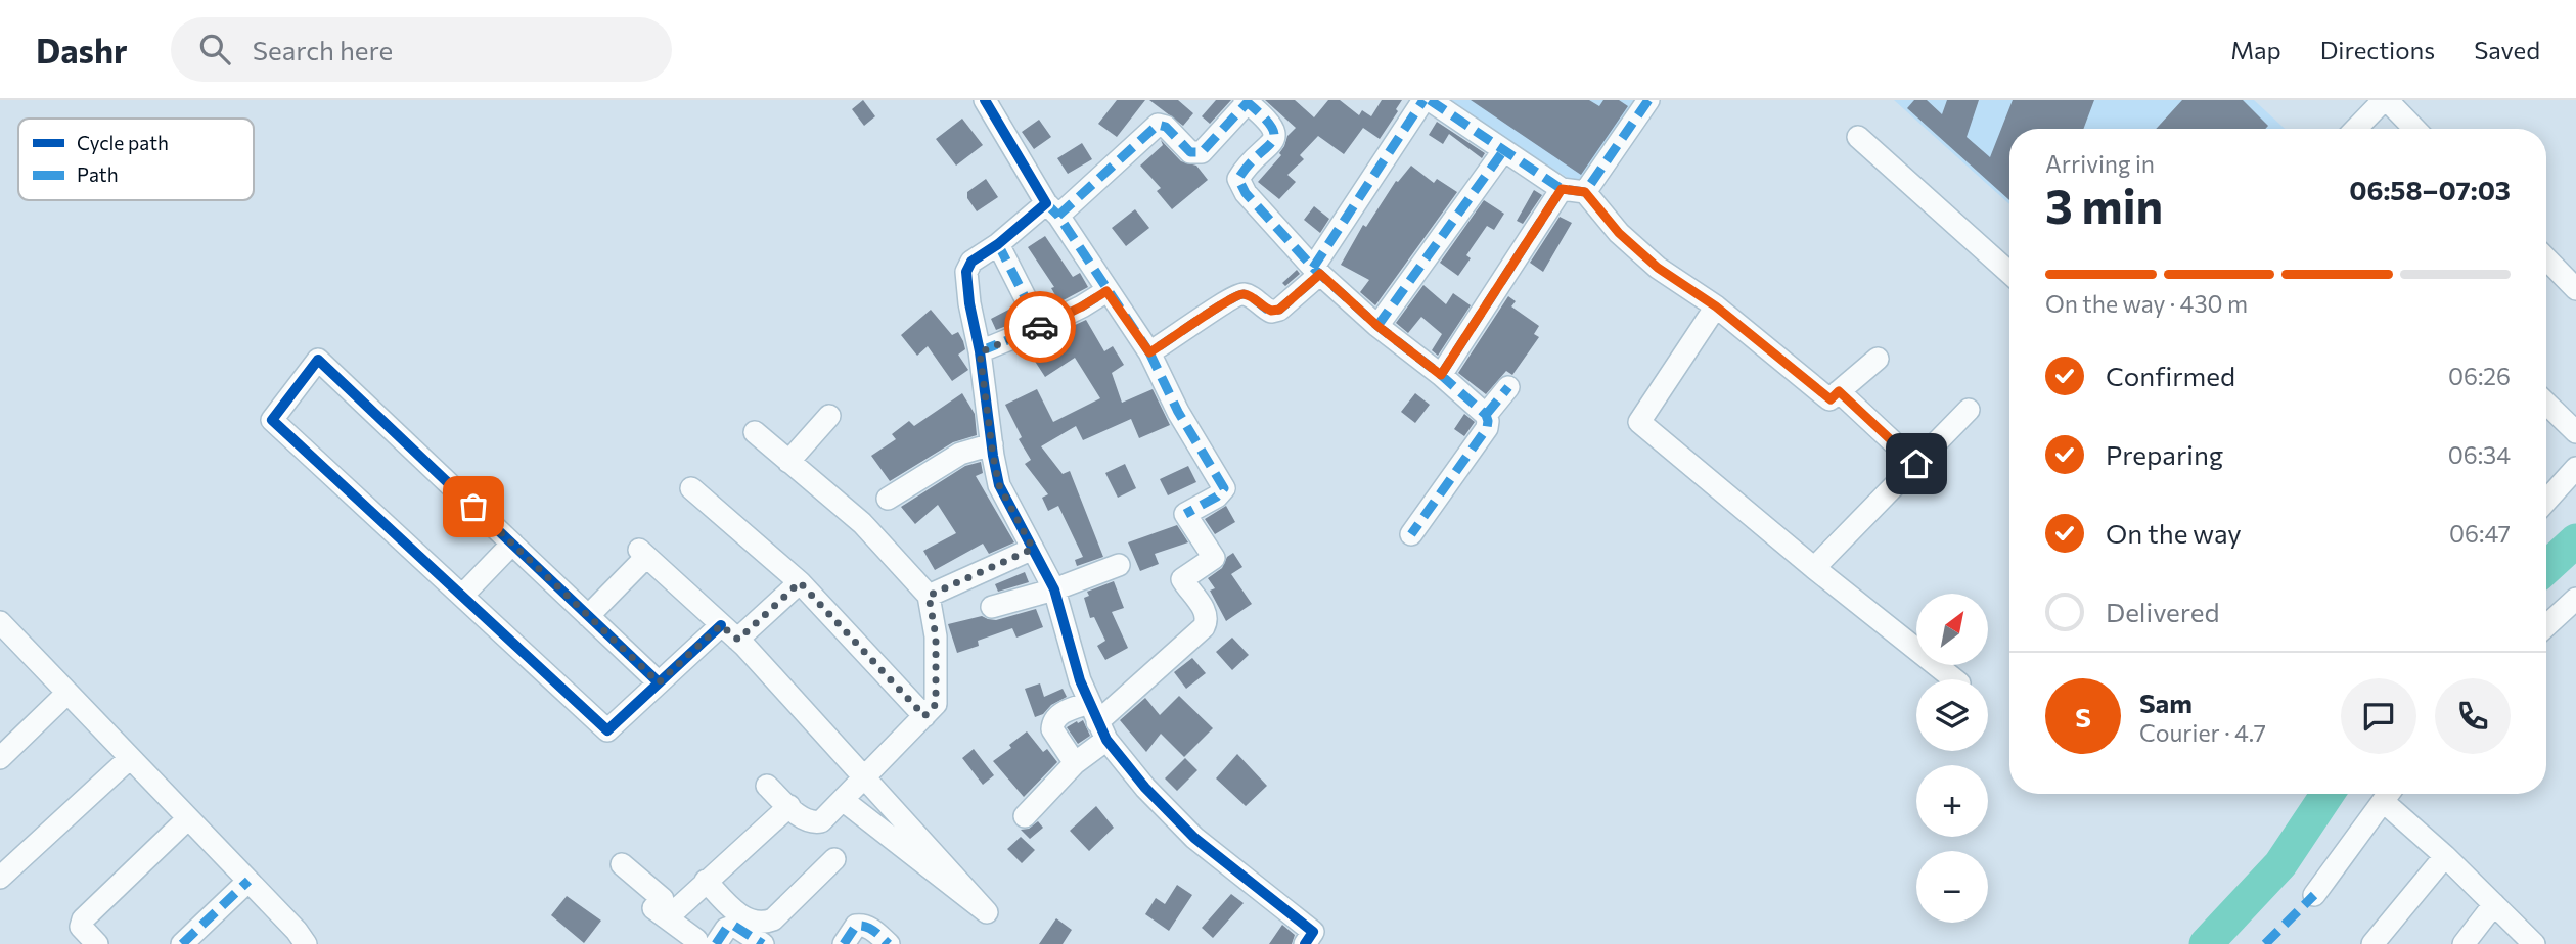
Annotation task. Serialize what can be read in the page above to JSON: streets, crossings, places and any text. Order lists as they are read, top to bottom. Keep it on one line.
{"legend":["Cycle path","Path"],"north":"top right","page":{"header":"Dashr","search":"Search here","nav":["Map","Directions","Saved"],"heading":["3 min","Arriving in","06:58–07:03"],"panel":["Sam","Courier · 4.7"],"bar":"On the way · 430 m","list":[["Confirmed","06:26"],["Preparing","06:34"],["On the way","06:47"],"Delivered"],"map_buttons":["+","−"],"round":"S"}}
